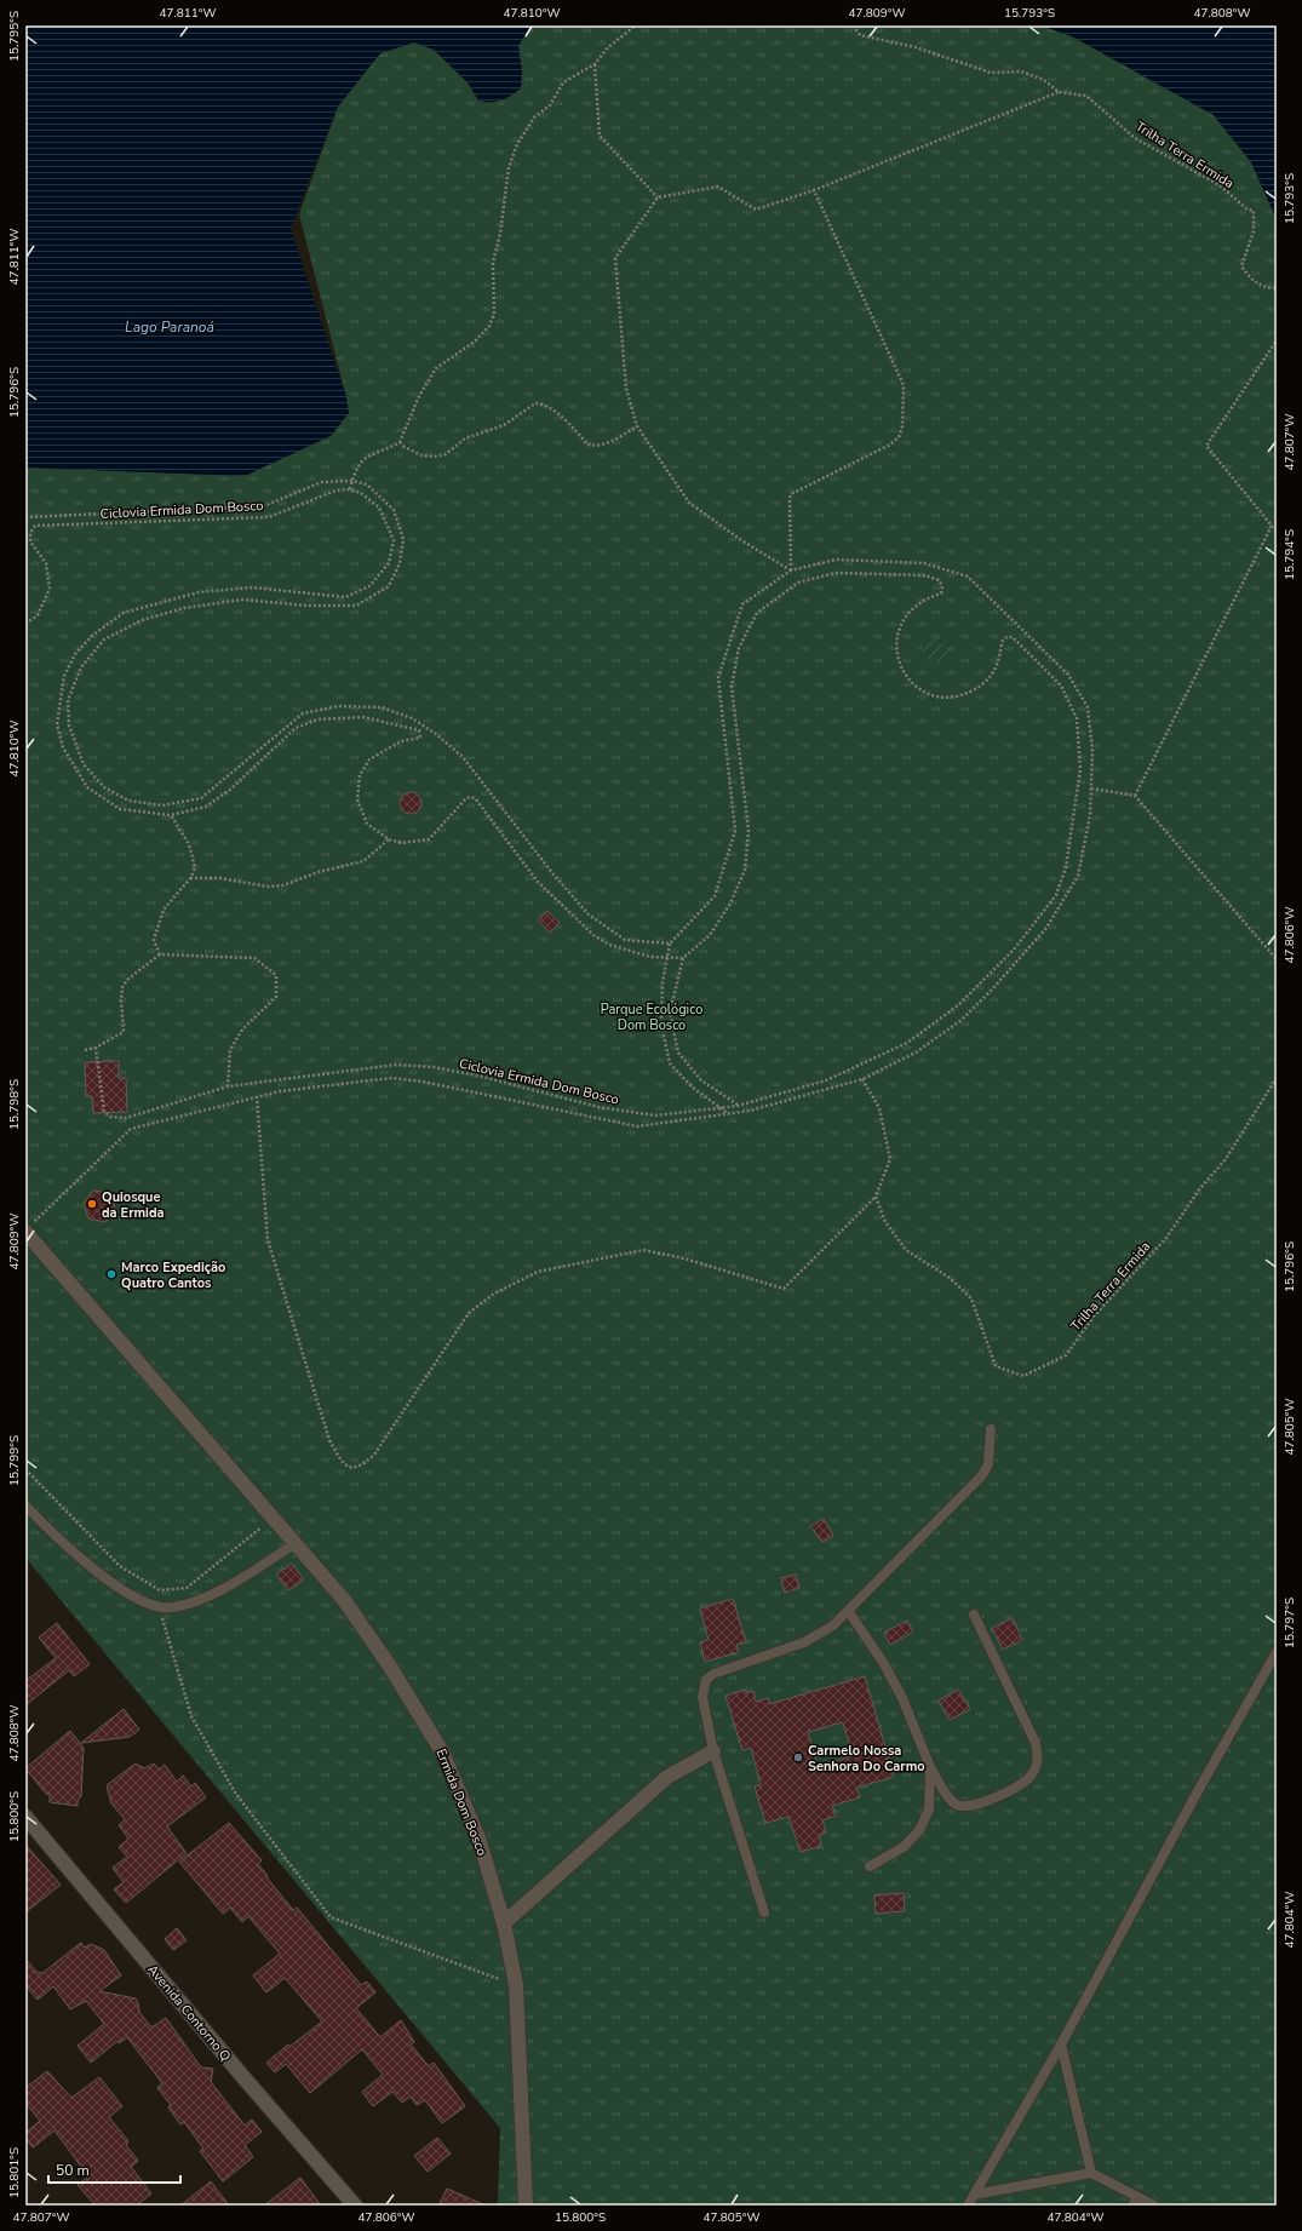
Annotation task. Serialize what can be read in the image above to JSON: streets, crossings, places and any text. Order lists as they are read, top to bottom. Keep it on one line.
{"streets":{"street":["Ermida Dom Bosco","Avenida Contorno Q"],"path":["Trilha Terra Ermida","Ciclovia Ermida Dom Bosco"]},"water":["Lago Paranoá"],"parks":["Parque Ecológico Dom Bosco"],"places":["Quiosque da Ermida","Marco Expedição Quatro Cantos","Carmelo Nossa Senhora Do Carmo"],"scale_bar":"50 m","coordinates":["47.811°W","47.810°W","47.809°W","15.793°S","47.808°W","15.795°S","15.796°S","47.807°W","15.794°S","47.806°W","15.798°S","47.805°W","15.799°S","15.797°S","15.800°S","47.804°W","15.801°S"]}
